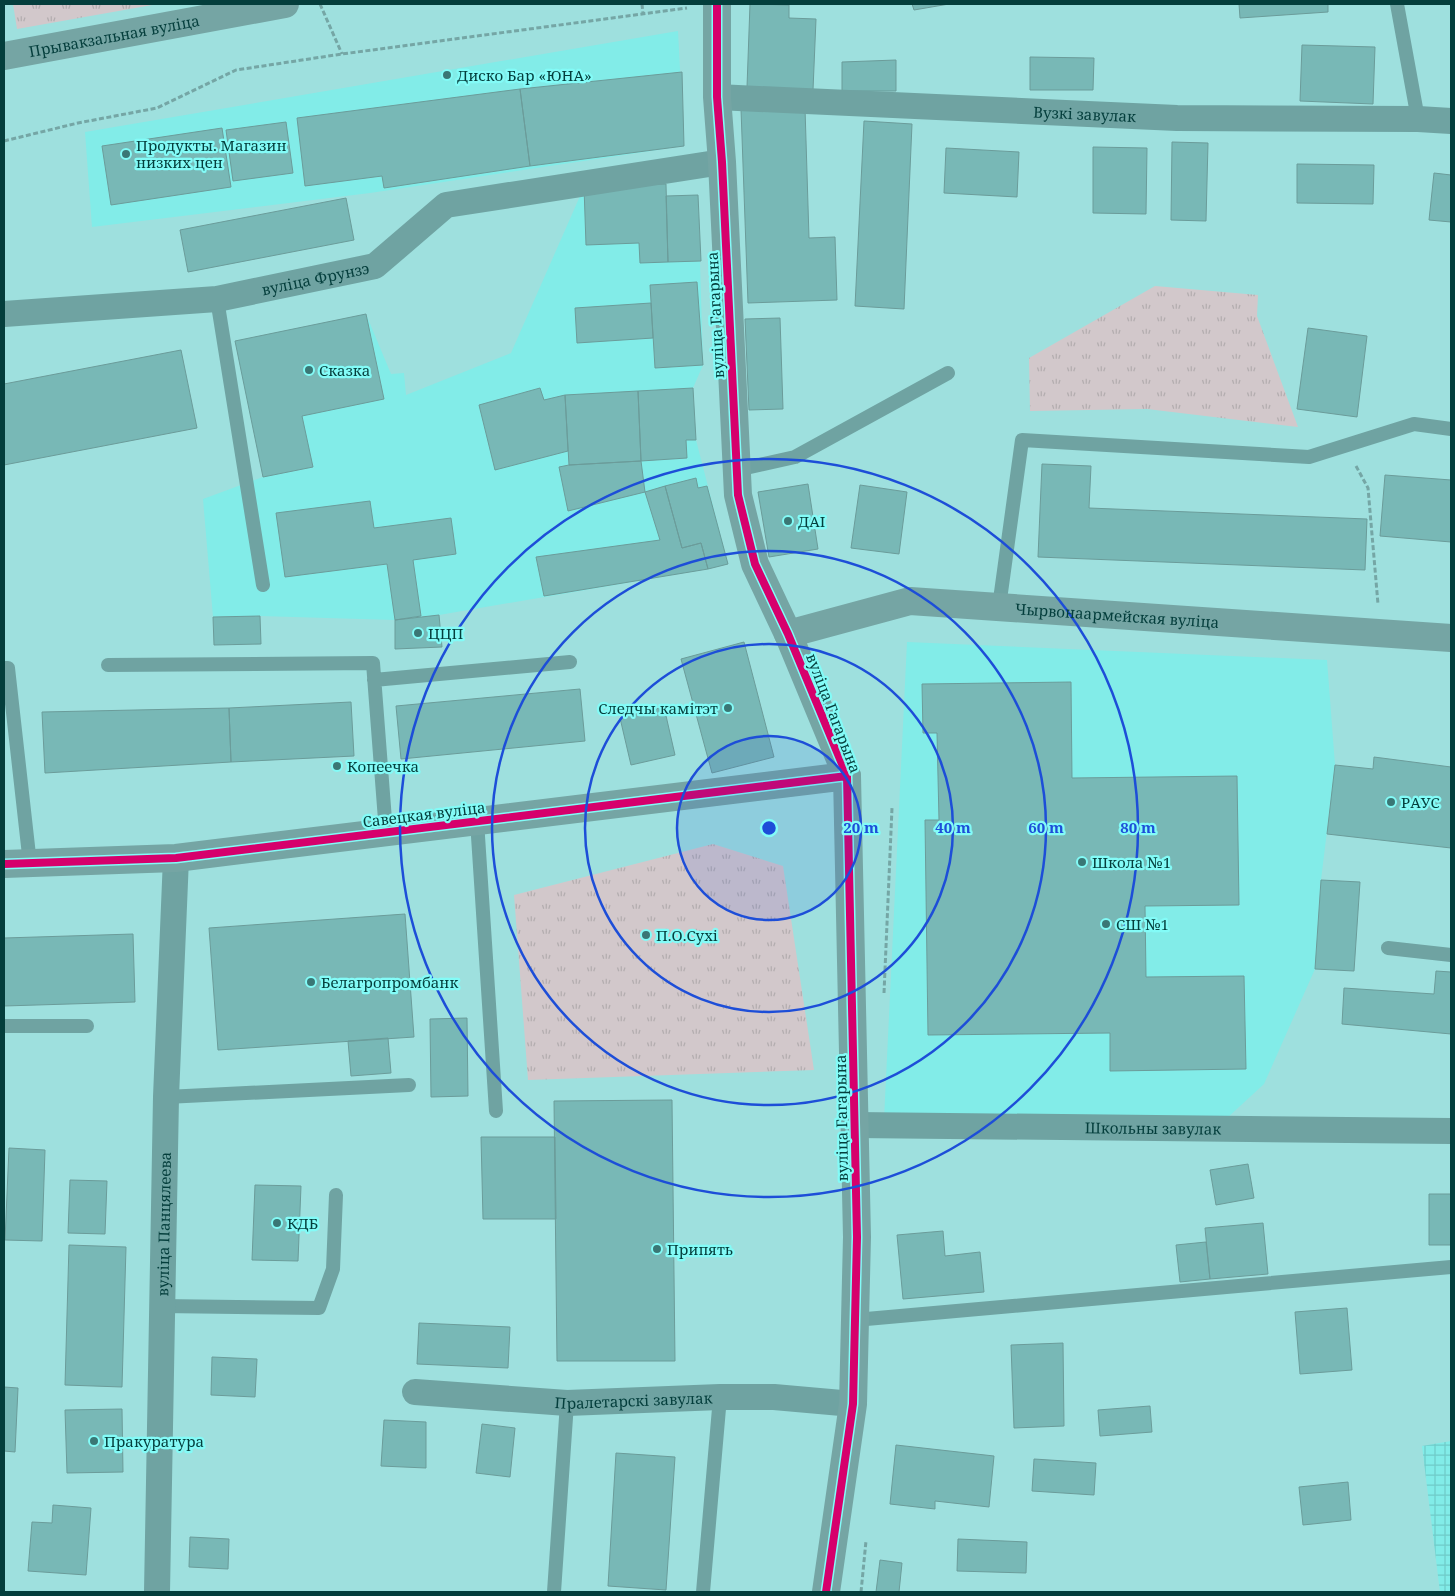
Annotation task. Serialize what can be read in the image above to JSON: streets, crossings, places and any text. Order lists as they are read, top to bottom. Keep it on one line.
{"streets":{"street":["Прывакзальная вуліца","Вузкі завулак","вуліца Фрунзэ","вуліца Гагарына","Чырвонаармейская вуліца","Савецкая вуліца","Школьны завулак","вуліца Панцялеева","Пралетарскі завулак"]},"crossings":[["Вузкі завулак","вуліца Гагарына"],["вуліца Фрунзэ","вуліца Гагарына"],["вуліца Гагарына","Чырвонаармейская вуліца"],["вуліца Гагарына","Савецкая вуліца"],["вуліца Гагарына","Школьны завулак"],["вуліца Гагарына","Пралетарскі завулак"],["Савецкая вуліца","вуліца Панцялеева"]],"places":["Диско Бар «ЮНА»","Продукты. Магазин низких цен","Сказка","ДАІ","ЦЦП","Следчы камітэт","Копеечка","РАУС","Школа №1","СШ №1","П.О.Сухі","Белагропромбанк","КДБ","Припять","Пракуратура"],"rings":["20 m","40 m","60 m","80 m"]}
